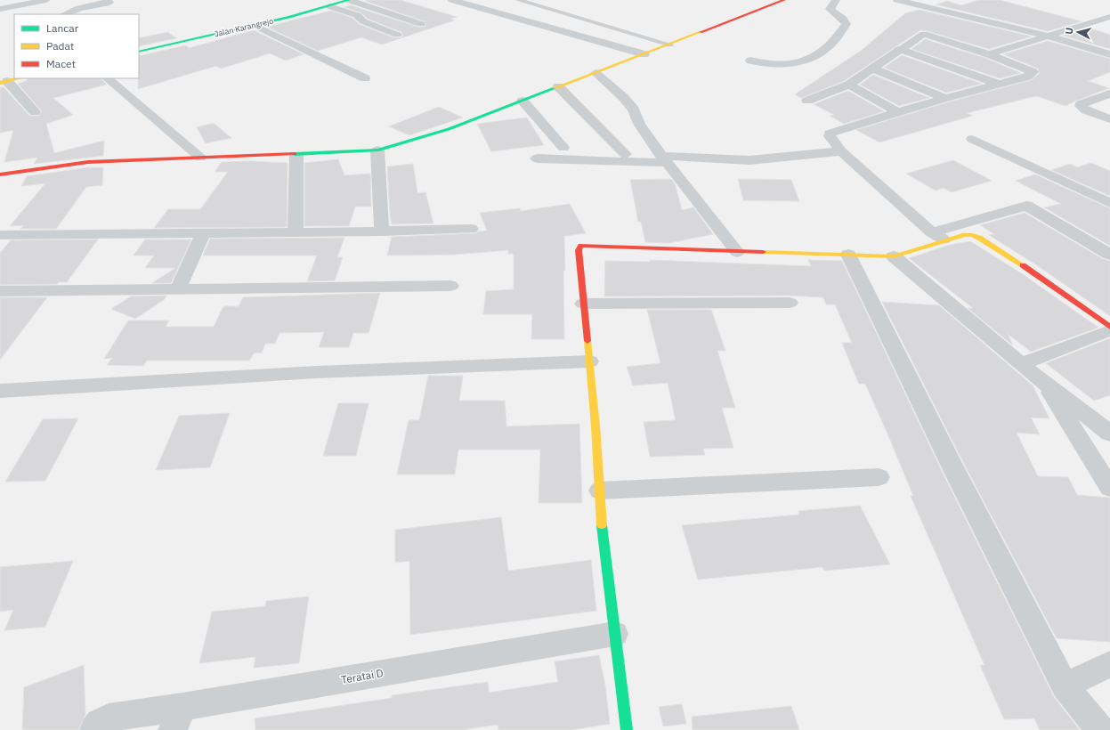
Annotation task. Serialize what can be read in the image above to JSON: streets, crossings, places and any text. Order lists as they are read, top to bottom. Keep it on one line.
{"streets":{"street":["Jalan Karangrejo","Teratai D"]},"legend":["Lancar","Padat","Macet"],"north":"left"}
